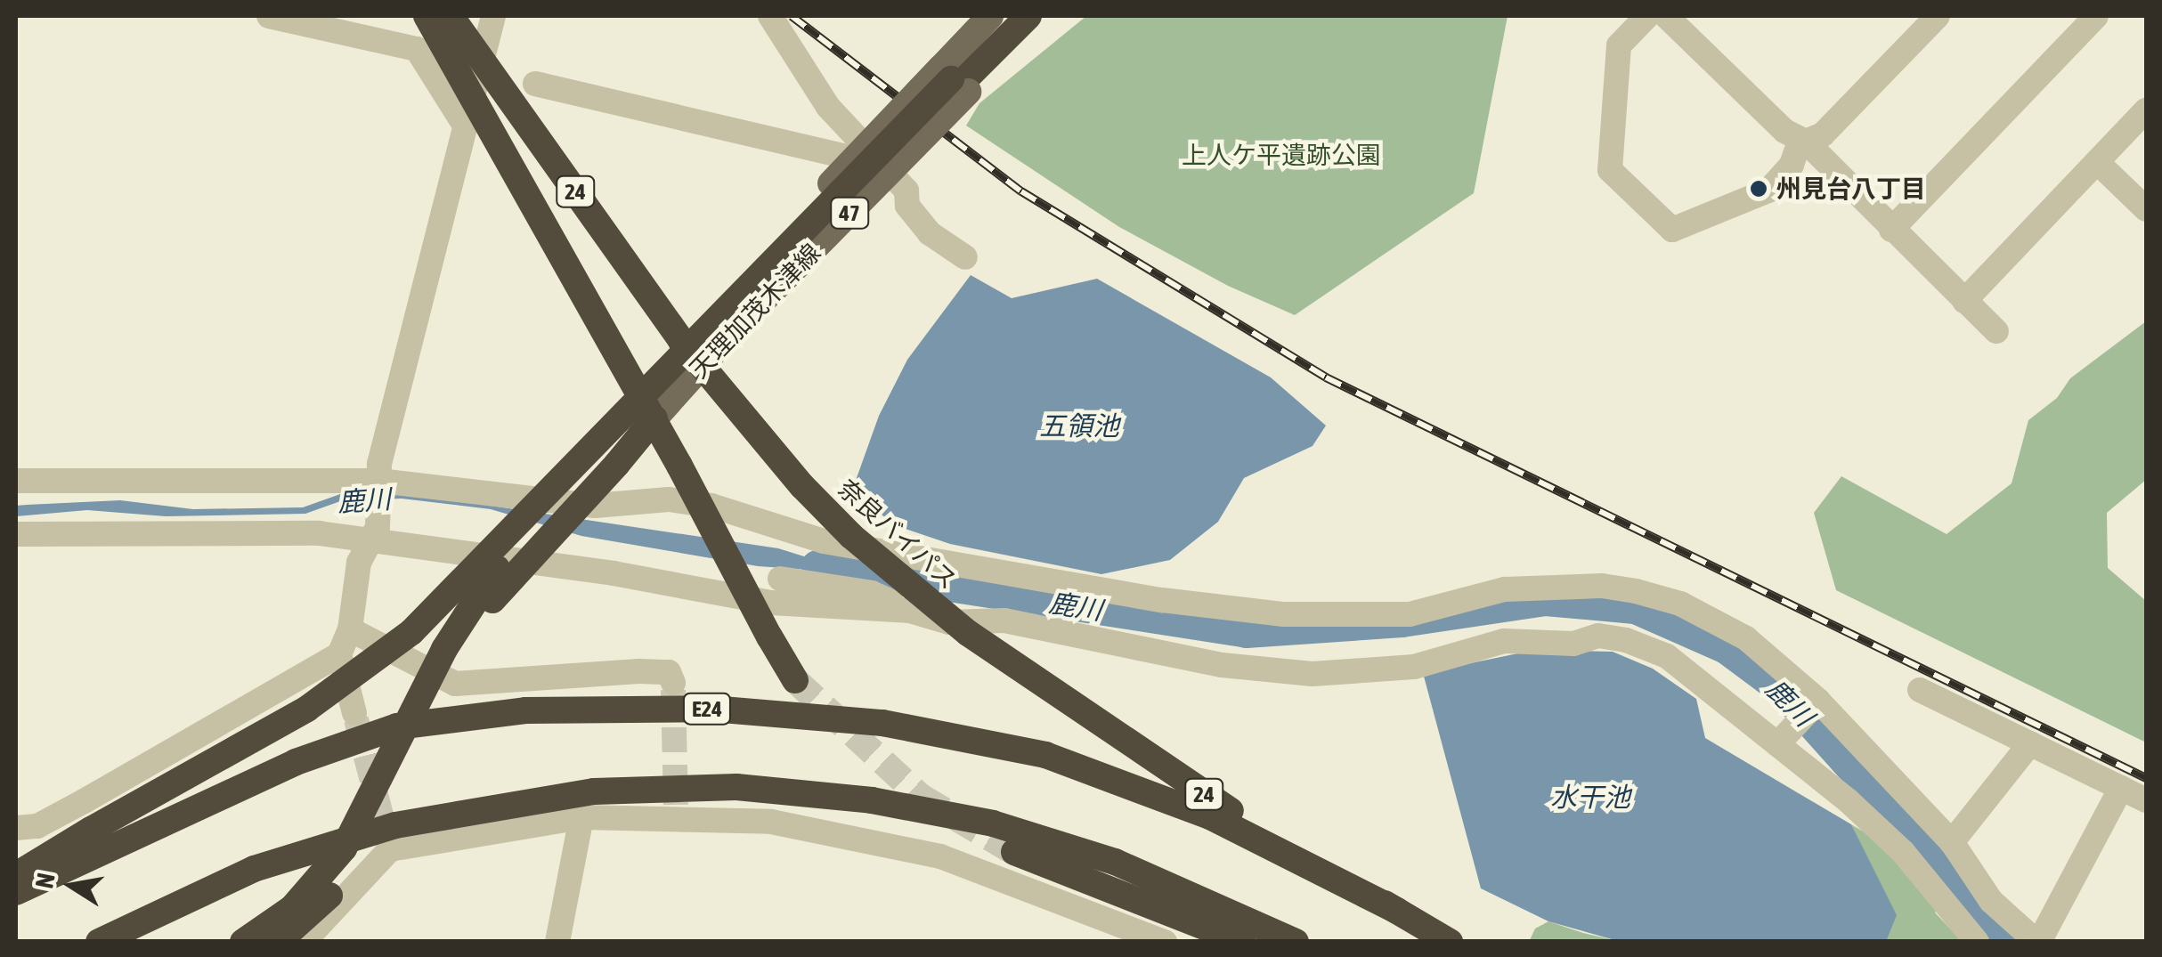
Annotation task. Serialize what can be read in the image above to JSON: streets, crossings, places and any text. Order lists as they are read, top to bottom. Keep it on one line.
{"streets":{"highway":["24","奈良バイパス","E24"],"main road":["47","天理加茂木津線"]},"crossings":[["24","天理加茂木津線"],["天理加茂木津線","奈良バイパス"],["奈良バイパス","E24"]],"water":["五領池","鹿川","水干池"],"parks":["上人ケ平遺跡公園"],"places":["州見台八丁目"],"north":"left"}
